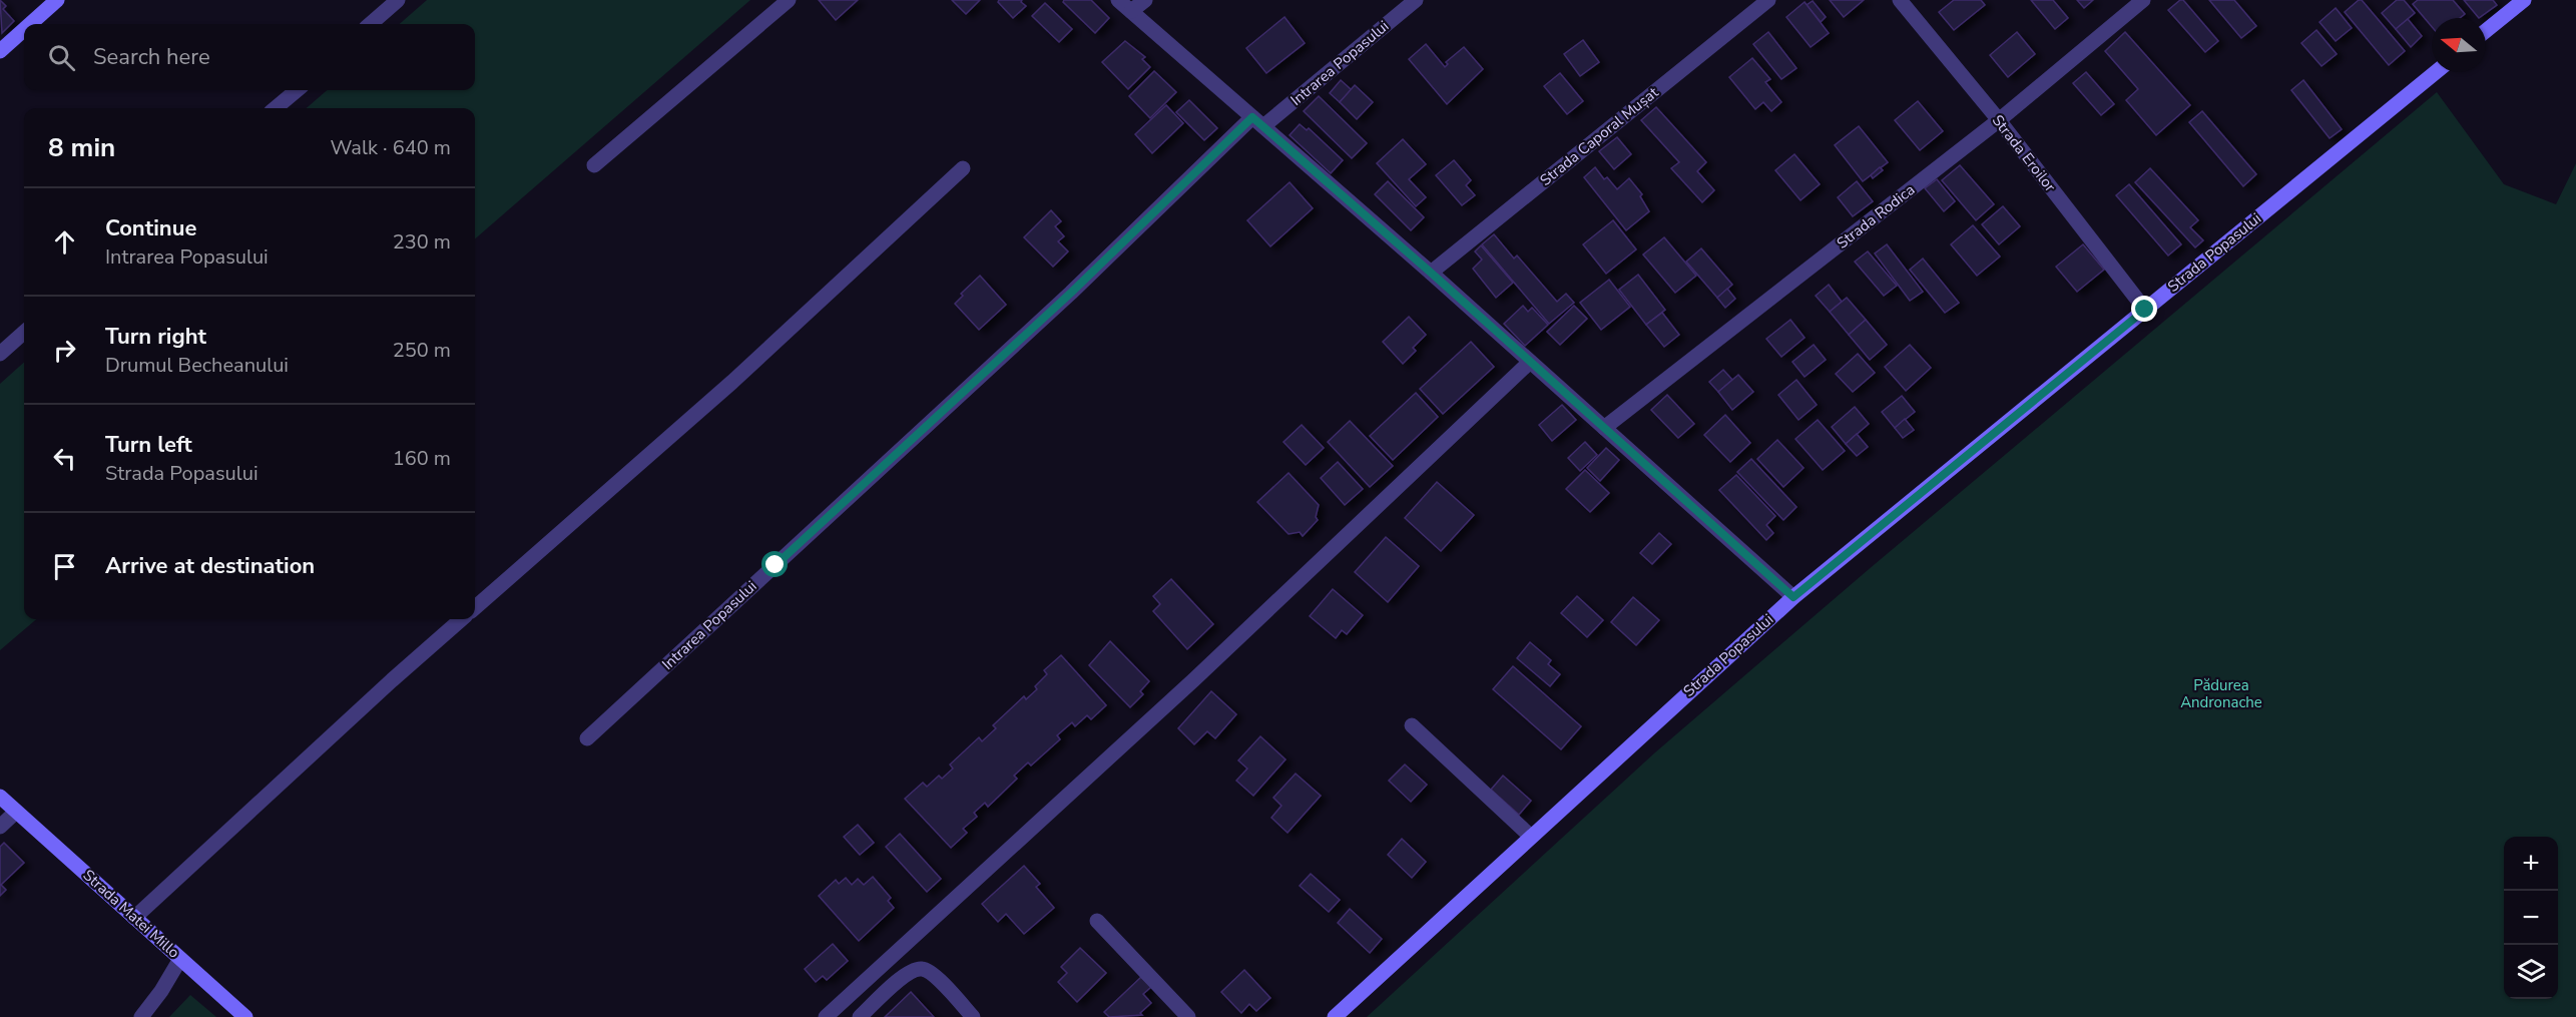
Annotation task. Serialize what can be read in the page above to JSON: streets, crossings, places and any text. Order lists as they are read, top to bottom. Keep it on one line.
{"streets":{"street":["Intrarea Popasului","Strada Caporal Mușat","Strada Eroilor","Strada Rodica","Strada Popasului","Strada Matei Millo"]},"crossings":[["Strada Eroilor","Strada Rodica"],["Strada Eroilor","Strada Popasului"]],"parks":["Pădurea Andronache"],"north":"left","page":{"search":"Search here","heading":["8 min","Walk · 640 m"],"list":[["Continue","Intrarea Popasului","230 m"],["Turn right","Drumul Becheanului","250 m"],["Turn left","Strada Popasului","160 m"],"Arrive at destination"],"map_buttons":["+","−"]}}
